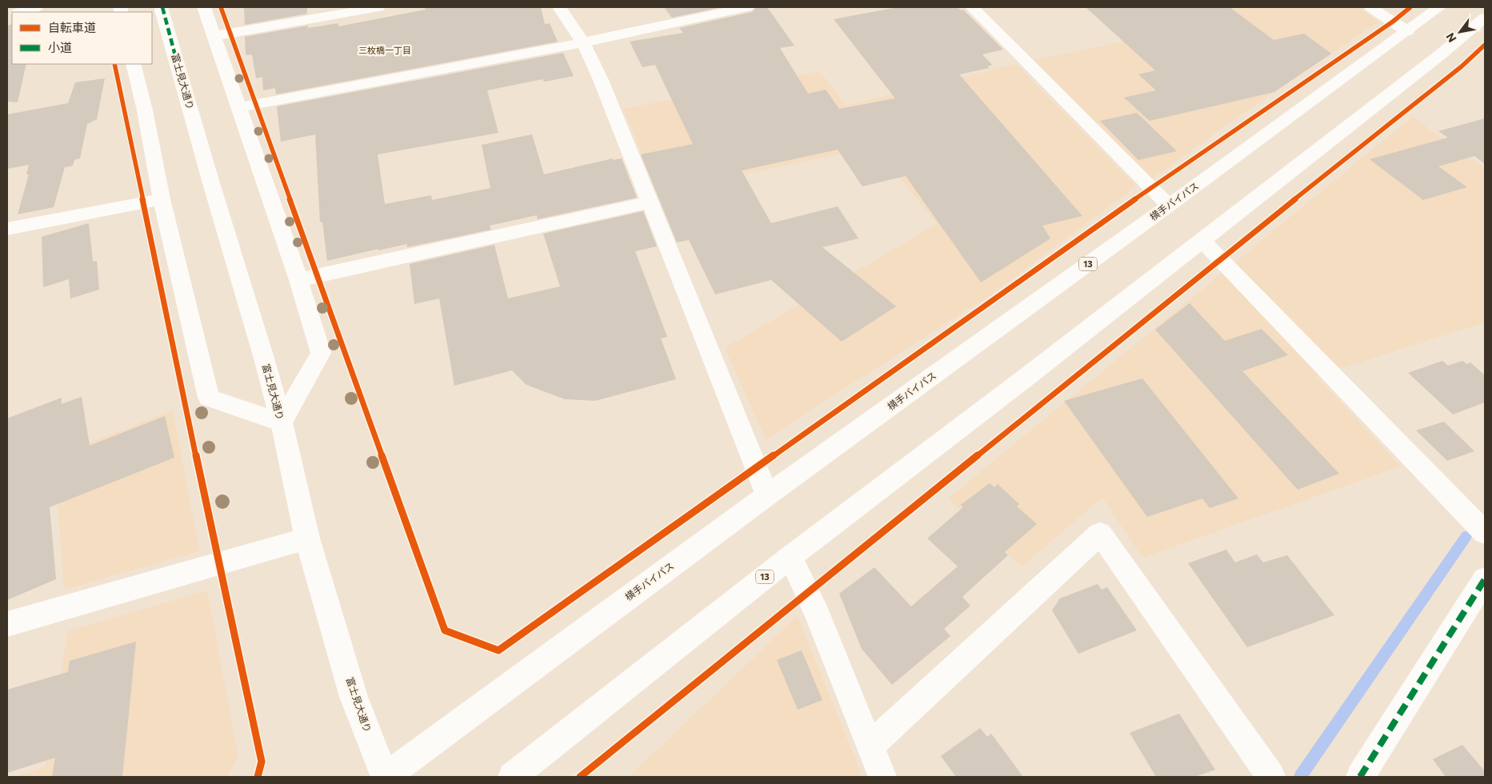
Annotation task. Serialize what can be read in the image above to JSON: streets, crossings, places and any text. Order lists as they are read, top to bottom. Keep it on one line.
{"streets":{"main road":["富士見大通り","横手バイパス","13"]},"crossings":[["富士見大通り","横手バイパス"]],"districts":["三枚橋一丁目"],"legend":["自転車道","小道"],"north":"bottom left"}
